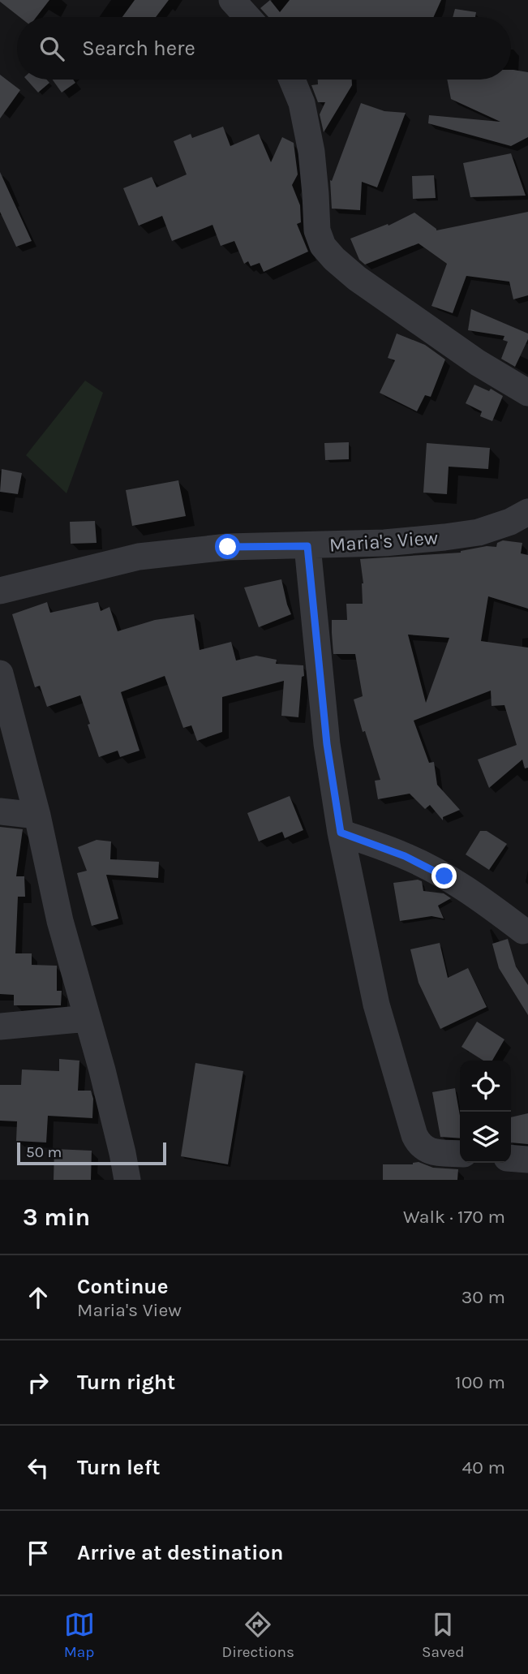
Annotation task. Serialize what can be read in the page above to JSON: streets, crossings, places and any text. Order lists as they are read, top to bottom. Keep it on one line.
{"streets":{"street":["Maria's View"]},"scale_bar":"50 m","page":{"search":"Search here","scale":"50 m","heading":["3 min","Walk · 170 m"],"list":[["Continue","Maria's View","30 m"],["Turn right","100 m"],["Turn left","40 m"],"Arrive at destination"],"nav":["Map","Directions","Saved"]}}
